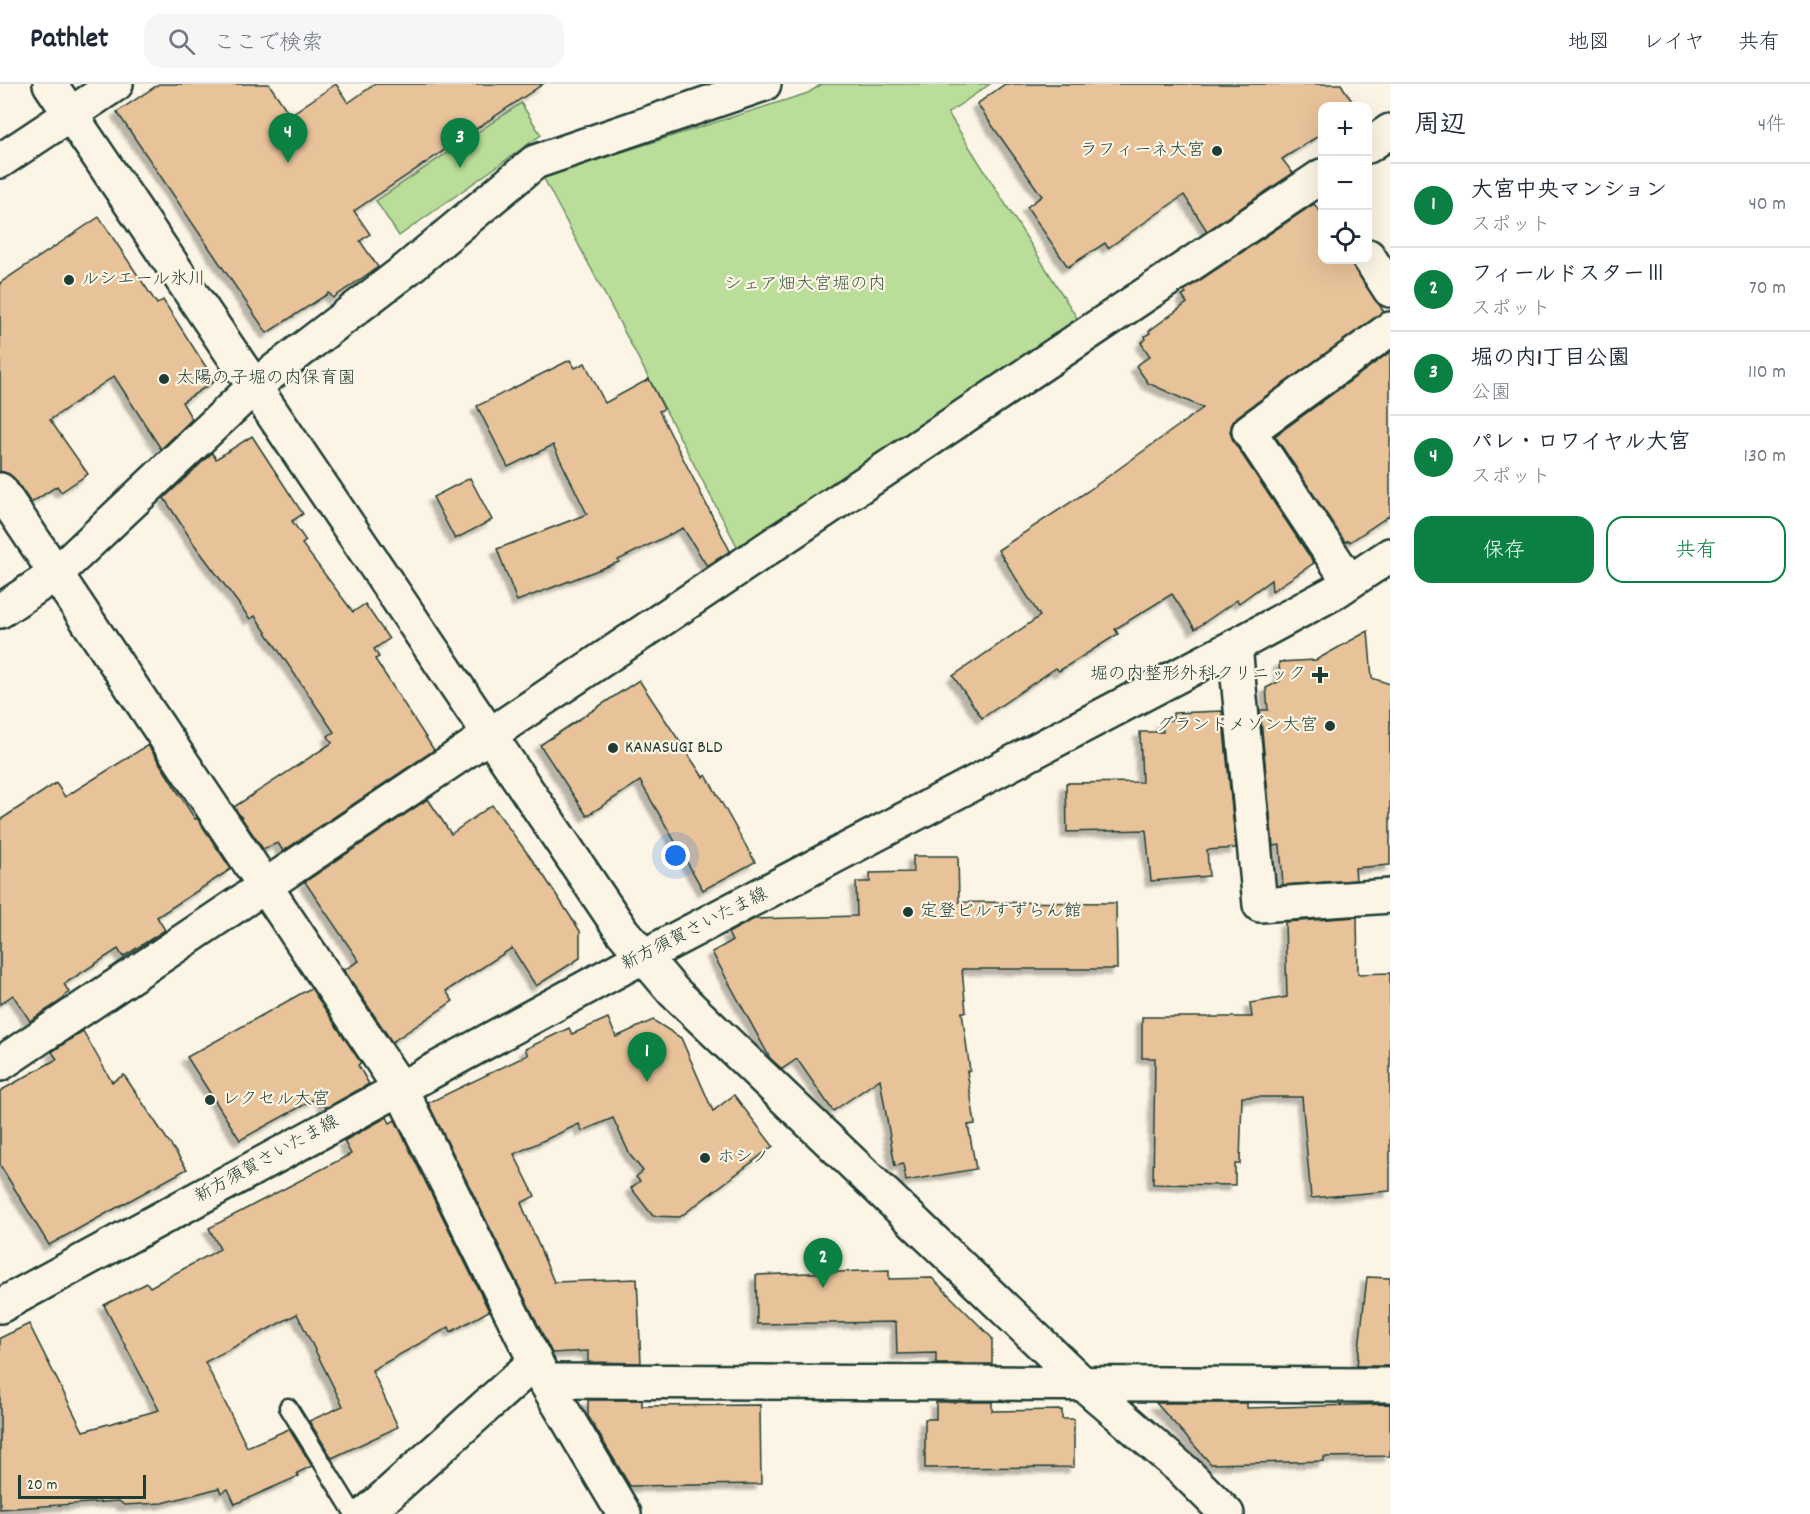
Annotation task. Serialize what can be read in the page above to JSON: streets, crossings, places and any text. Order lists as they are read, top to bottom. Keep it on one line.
{"streets":{"street":["新方須賀さいたま線"]},"parks":["シェア畑大宮堀の内"],"places":{"other":["ラフィーネ大宮","ルシエール氷川","太陽の子堀の内保育園","グランドメゾン大宮","KANASUGI BLD","定登ビルすずらん館","レクセル大宮","ホシノ"],"health":["堀の内整形外科クリニック"]},"scale_bar":"20 m","page":{"header":"Pathlet","search":"ここで検索","nav":["地図","レイヤ","共有"],"heading":["周辺","4件"],"map_buttons":["+","−"],"pins":["4","3","1","2"],"list":[{"mark":"1","name":"大宮中央マンション","note":"スポット","value":"40 m"},{"mark":"2","name":"フィールドスターⅢ","note":"スポット","value":"70 m"},{"mark":"3","name":"堀の内1丁目公園","note":"公園","value":"110 m"},{"mark":"4","name":"パレ・ロワイヤル大宮","note":"スポット","value":"130 m"}],"buttons":["保存","共有"],"scale":"20 m"}}
